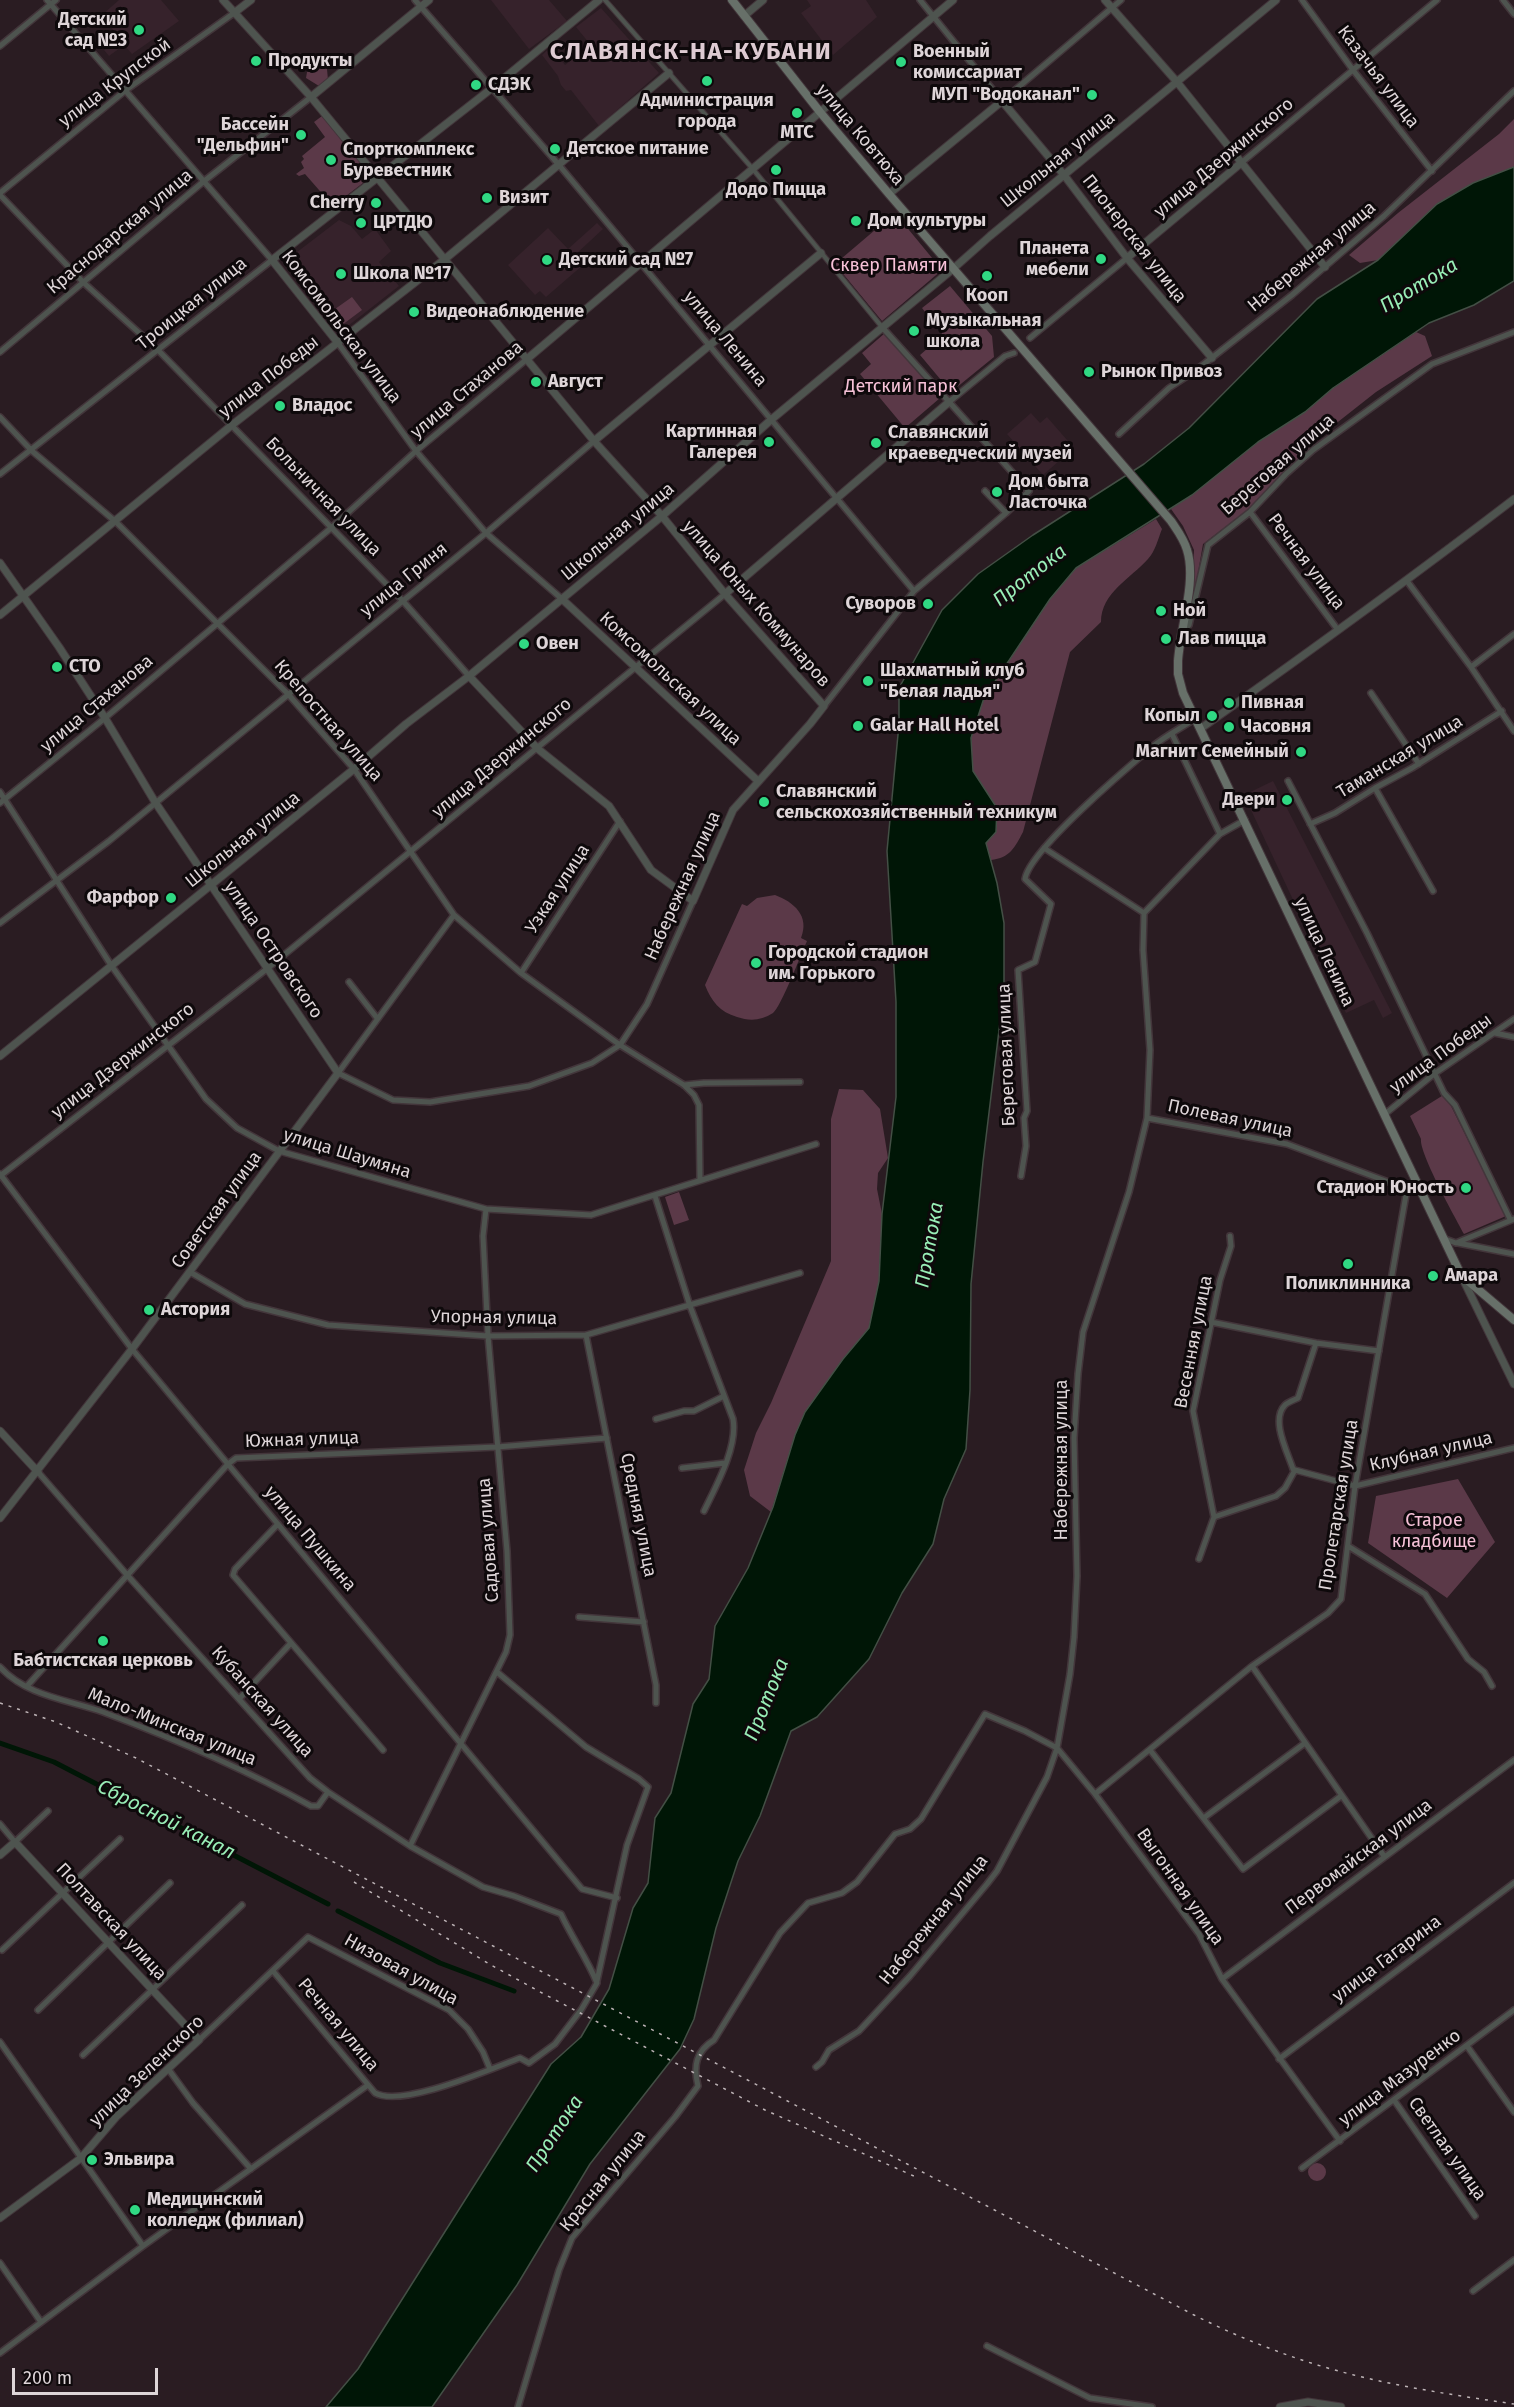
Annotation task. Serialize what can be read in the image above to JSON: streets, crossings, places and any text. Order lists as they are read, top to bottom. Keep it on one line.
{"streets":{"main road":["улица Ковтюха","улица Ленина"],"street":["Казачья улица","улица Крупской","улица Дзержинского","Школьная улица","Краснодарская улица","Пионерская улица","Набережная улица","Троицкая улица","Комсомольская улица","улица Победы","улица Стаханова","Береговая улица","Больничная улица","Речная улица","улица Гриня","улица Юных Коммунаров","Крепостная улица","Таманская улица","Узкая улица","улица Островского","Полевая улица","улица Шаумяна","Советская улица","Упорная улица","Весенняя улица","Южная улица","Клубная улица","Пролетарская улица","Средняя улица","улица Пушкина","Садовая улица","Кубанская улица","Мало-Минская улица","Первомайская улица","Выгонная улица","Полтавская улица","улица Гагарина","Низовая улица","улица Зеленского","улица Мазуренко","Светлая улица","Красная улица"]},"crossings":[["Казачья улица","улица Дзержинского"],["Казачья улица","Набережная улица"],["улица Крупской","Комсомольская улица"],["улица Крупской","Больничная улица"],["улица Крупской","улица Юных Коммунаров"],["улица Ковтюха","Школьная улица"],["улица Ковтюха","улица Ленина"],["улица Ковтюха","улица Стаханова"],["улица Дзержинского","Пионерская улица"],["улица Дзержинского","Набережная улица"],["улица Дзержинского","Комсомольская улица"],["улица Дзержинского","улица Ленина"],["улица Дзержинского","Больничная улица"],["улица Дзержинского","улица Юных Коммунаров"],["улица Дзержинского","Крепостная улица"],["улица Дзержинского","улица Островского"],["улица Дзержинского","улица Шаумяна"],["улица Дзержинского","улица Пушкина"],["Школьная улица","Пионерская улица"],["Школьная улица","Комсомольская улица"],["Школьная улица","улица Ленина"],["Школьная улица","Больничная улица"],["Школьная улица","улица Юных Коммунаров"],["Школьная улица","Крепостная улица"],["Школьная улица","улица Островского"],["Школьная улица","улица Шаумяна"],["Краснодарская улица","Комсомольская улица"],["Краснодарская улица","улица Ленина"],["Краснодарская улица","Больничная улица"],["Краснодарская улица","улица Юных Коммунаров"],["Пионерская улица","Набережная улица"],["Пионерская улица","улица Стаханова"],["Набережная улица","Комсомольская улица"],["Набережная улица","улица Ленина"],["Набережная улица","Больничная улица"],["Набережная улица","улица Юных Коммунаров"],["Набережная улица","Крепостная улица"],["Набережная улица","Полевая улица"],["Набережная улица","Выгонная улица"],["Троицкая улица","Комсомольская улица"],["Троицкая улица","улица Ленина"],["Троицкая улица","Больничная улица"],["Троицкая улица","улица Юных Коммунаров"],["Троицкая улица","Крепостная улица"],["Комсомольская улица","улица Победы"],["Комсомольская улица","улица Стаханова"],["Комсомольская улица","улица Гриня"],["улица Ленина","улица Победы"],["улица Ленина","улица Стаханова"],["улица Ленина","Береговая улица"],["улица Ленина","улица Гриня"],["улица Победы","Больничная улица"],["улица Победы","улица Юных Коммунаров"],["улица Победы","Крепостная улица"],["улица Победы","улица Островского"],["улица Стаханова","Больничная улица"],["улица Стаханова","улица Юных Коммунаров"],["улица Стаханова","Крепостная улица"],["улица Стаханова","улица Островского"],["улица Стаханова","улица Шаумяна"],["Береговая улица","Речная улица"],["Больничная улица","улица Гриня"],["Больничная улица","Узкая улица"],["Речная улица","Низовая улица"],["Речная улица","улица Зеленского"],["улица Гриня","улица Юных Коммунаров"],["улица Гриня","Крепостная улица"],["улица Гриня","улица Островского"],["улица Гриня","улица Шаумяна"],["Крепостная улица","Узкая улица"],["Крепостная улица","улица Шаумяна"],["Крепостная улица","Советская улица"],["улица Островского","Советская улица"],["Полевая улица","Пролетарская улица"],["улица Шаумяна","Советская улица"],["улица Шаумяна","Садовая улица"],["Советская улица","Упорная улица"],["Советская улица","улица Пушкина"],["Советская улица","Кубанская улица"],["Упорная улица","Средняя улица"],["Упорная улица","Садовая улица"],["Южная улица","Средняя улица"],["Южная улица","улица Пушкина"],["Южная улица","Садовая улица"],["Южная улица","Кубанская улица"],["Южная улица","Мало-Минская улица"],["Клубная улица","Пролетарская улица"],["Пролетарская улица","Выгонная улица"],["улица Пушкина","Садовая улица"],["Садовая улица","Кубанская улица"],["Кубанская улица","Мало-Минская улица"],["Первомайская улица","Выгонная улица"],["Выгонная улица","улица Гагарина"],["Выгонная улица","улица Мазуренко"],["Выгонная улица","Красная улица"],["Полтавская улица","улица Зеленского"],["Низовая улица","улица Зеленского"],["улица Мазуренко","Светлая улица"]],"districts":["СЛАВЯНСК-НА-КУБАНИ"],"water":["Протока","Сбросной канал"],"parks":["Сквер Памяти","Детский парк","Старое кладбище"],"places":["Детский сад №3","Продукты","Военный комиссариат","Администрация города","СДЭК","МУП \"Водоканал\"","МТС","Бассейн \"Дельфин\"","Детское питание","Cпорткомплекс Буревестник","Додо Пицца","Визит","Cherry","Дом культуры","ЦРТДЮ","Планета мебели","Детский сад №7","Школа №17","Кооп","Видеонаблюдение","Музыкальная школа","Рынок Привоз","Август","Владос","Картинная Галерея","Славянский краеведческий музей","Дом быта Ласточка","Суворов","Ной","Лав пицца","Овен","СТО","Шахматный клуб \"Белая ладья\"","Пивная","Копыл","Galar Hall Hotel","Часовня","Магнит Семейный","Двери","Славянский сельскохозяйственный техникум","Фарфор","Городской cтадион им. Горького","Стадион Юность","Поликлинника","Амара","Астория","Бабтистская церковь","Эльвира","Медицинский колледж (филиал)"],"scale_bar":"200 m"}
